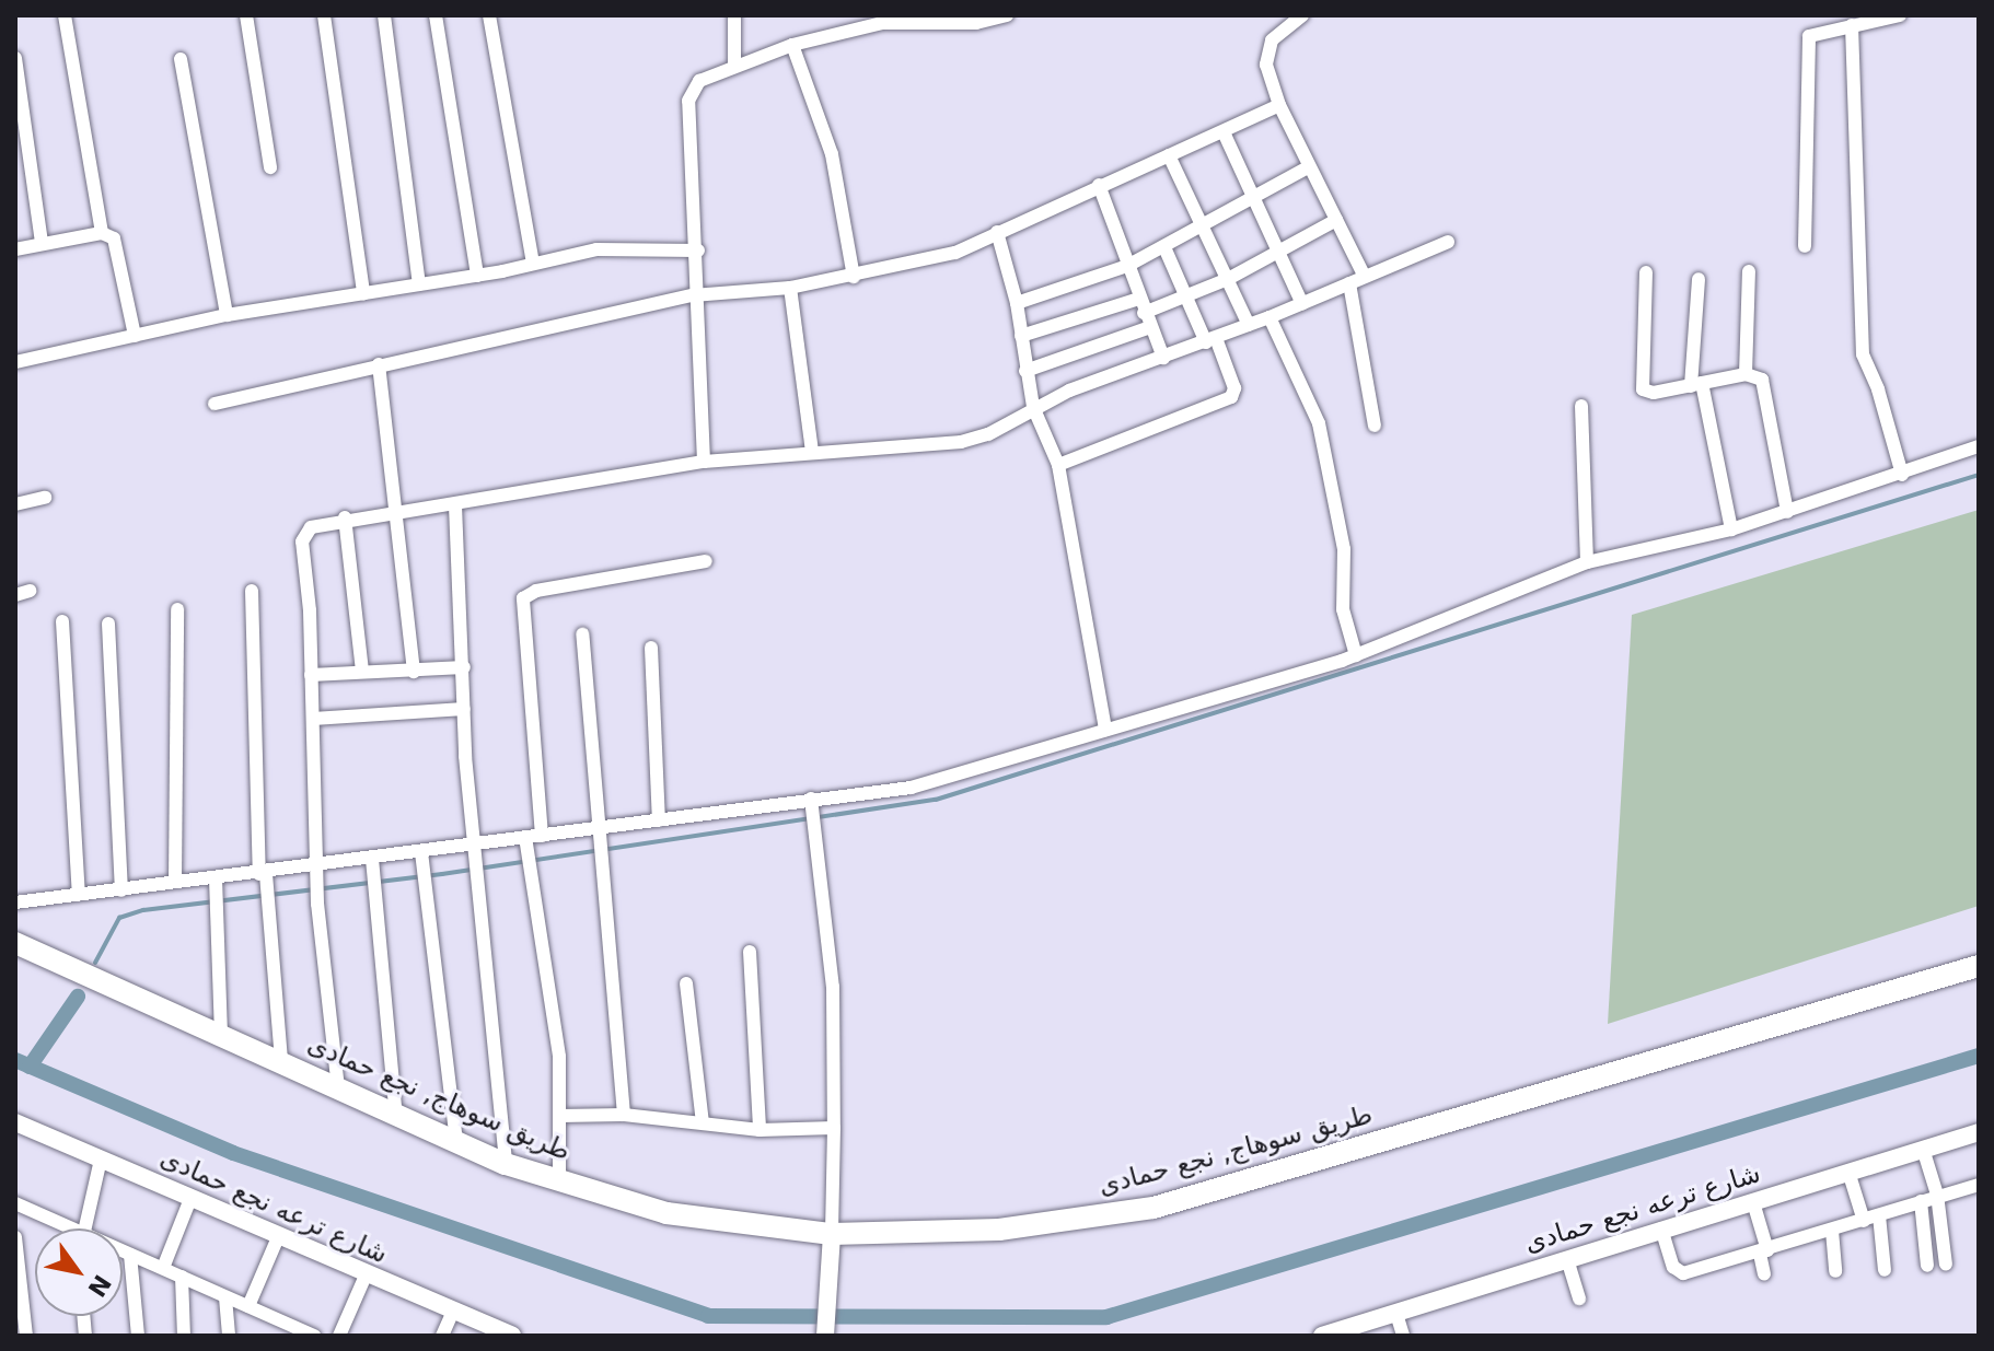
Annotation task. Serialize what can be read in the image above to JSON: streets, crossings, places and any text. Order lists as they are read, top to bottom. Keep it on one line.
{"streets":{"main road":["طريق سوهاج, نجع حمادى"],"street":["شارع ترعه نجع حمادى"]},"north":"bottom right"}
